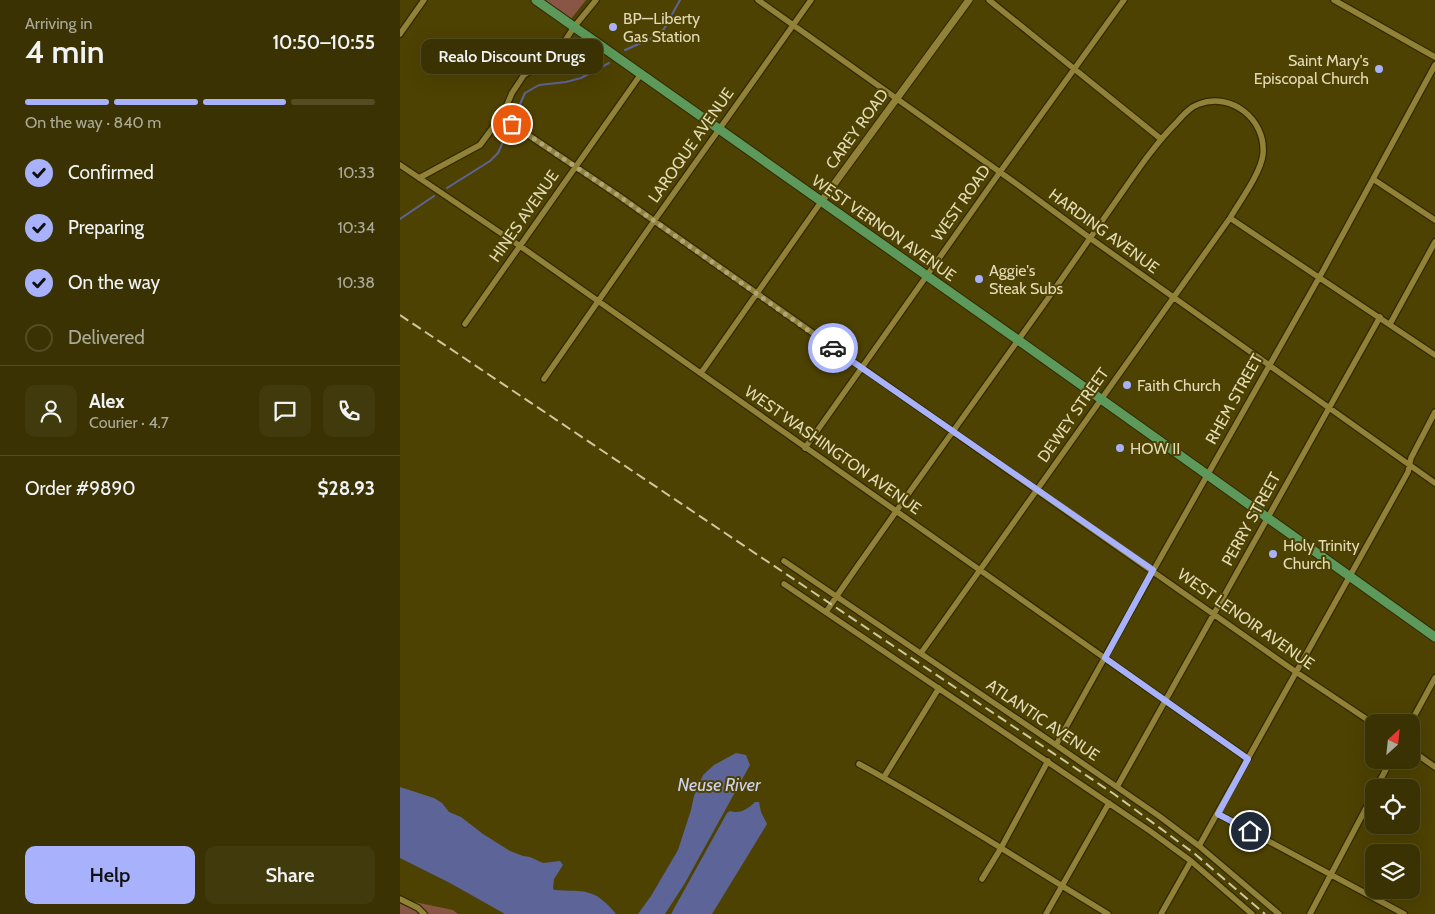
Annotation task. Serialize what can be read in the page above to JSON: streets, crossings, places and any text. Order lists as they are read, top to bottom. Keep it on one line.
{"streets":{"main road":["WEST VERNON AVENUE"],"street":["CAREY ROAD","LAROQUE AVENUE","WEST ROAD","HINES AVENUE","HARDING AVENUE","RHEM STREET","DEWEY STREET","WEST WASHINGTON AVENUE","PERRY STREET","WEST LENOIR AVENUE","ATLANTIC AVENUE"]},"crossings":[["CAREY ROAD","WEST VERNON AVENUE"],["CAREY ROAD","HARDING AVENUE"],["CAREY ROAD","WEST WASHINGTON AVENUE"],["CAREY ROAD","WEST LENOIR AVENUE"],["LAROQUE AVENUE","WEST VERNON AVENUE"],["LAROQUE AVENUE","HARDING AVENUE"],["LAROQUE AVENUE","WEST WASHINGTON AVENUE"],["LAROQUE AVENUE","WEST LENOIR AVENUE"],["WEST ROAD","WEST VERNON AVENUE"],["WEST ROAD","HARDING AVENUE"],["WEST ROAD","WEST WASHINGTON AVENUE"],["WEST ROAD","WEST LENOIR AVENUE"],["HINES AVENUE","WEST VERNON AVENUE"],["HINES AVENUE","WEST WASHINGTON AVENUE"],["HINES AVENUE","WEST LENOIR AVENUE"],["WEST VERNON AVENUE","RHEM STREET"],["WEST VERNON AVENUE","DEWEY STREET"],["WEST VERNON AVENUE","PERRY STREET"],["HARDING AVENUE","RHEM STREET"],["HARDING AVENUE","DEWEY STREET"],["HARDING AVENUE","PERRY STREET"],["RHEM STREET","WEST WASHINGTON AVENUE"],["RHEM STREET","WEST LENOIR AVENUE"],["RHEM STREET","ATLANTIC AVENUE"],["DEWEY STREET","WEST WASHINGTON AVENUE"],["DEWEY STREET","WEST LENOIR AVENUE"],["DEWEY STREET","ATLANTIC AVENUE"],["WEST WASHINGTON AVENUE","PERRY STREET"],["PERRY STREET","WEST LENOIR AVENUE"],["PERRY STREET","ATLANTIC AVENUE"]],"water":["Neuse River"],"places":["BP—Liberty Gas Station","Saint Mary's Episcopal Church","Realo Discount Drugs","Aggie's Steak Subs","Faith Church","HOW II","Holy Trinity Church"],"north":"top right","page":{"heading":["4 min","Arriving in","10:50–10:55"],"panel":["Alex","Courier · 4.7","Order #9890","$28.93"],"bubble":"Realo Discount Drugs","bar":"On the way · 840 m","list":[["Confirmed","10:33"],["Preparing","10:34"],["On the way","10:38"],"Delivered"],"buttons":["Help","Share"]}}
